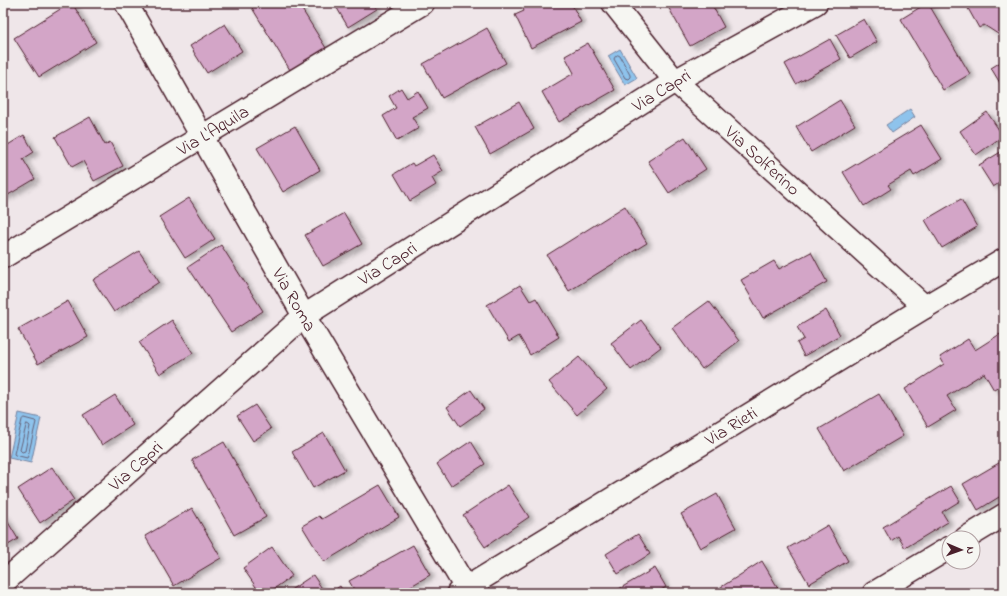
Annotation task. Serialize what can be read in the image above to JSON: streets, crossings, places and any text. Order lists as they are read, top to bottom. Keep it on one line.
{"streets":{"street":["Via Capri","Via L'Aquila","Via Solferino","Via Roma","Via Rieti"]},"crossings":[["Via Capri","Via Solferino"],["Via Capri","Via Roma"],["Via L'Aquila","Via Roma"],["Via Solferino","Via Rieti"],["Via Roma","Via Rieti"]],"north":"right"}
